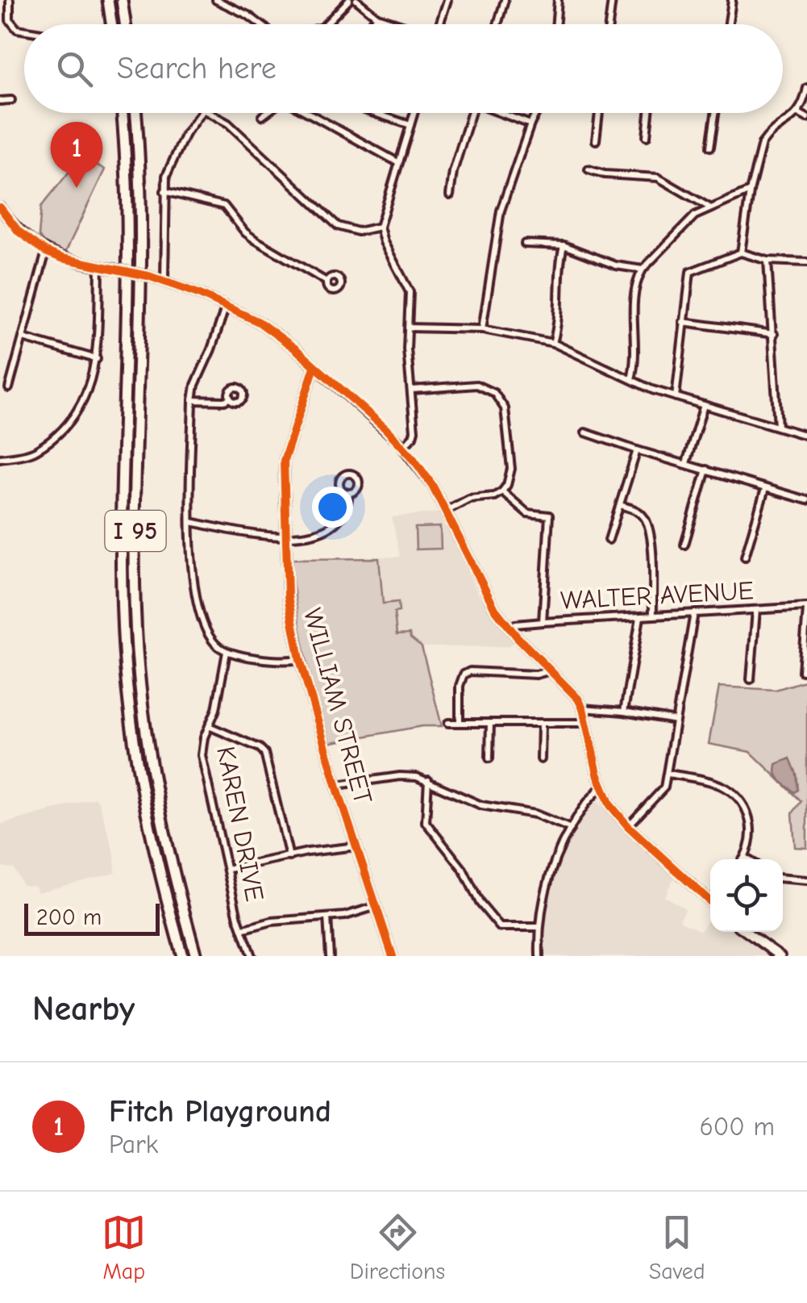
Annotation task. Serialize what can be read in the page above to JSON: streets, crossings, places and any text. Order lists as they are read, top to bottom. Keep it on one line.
{"streets":{"highway":["I 95"],"main road":["WILLIAM STREET"],"street":["WALTER AVENUE","KAREN DRIVE"]},"scale_bar":"200 m","page":{"search":"Search here","pins":"1","scale":"200 m","heading":"Nearby","list":[{"mark":"1","name":"Fitch Playground","note":"Park","value":"600 m"}],"nav":["Map","Directions","Saved"]}}
